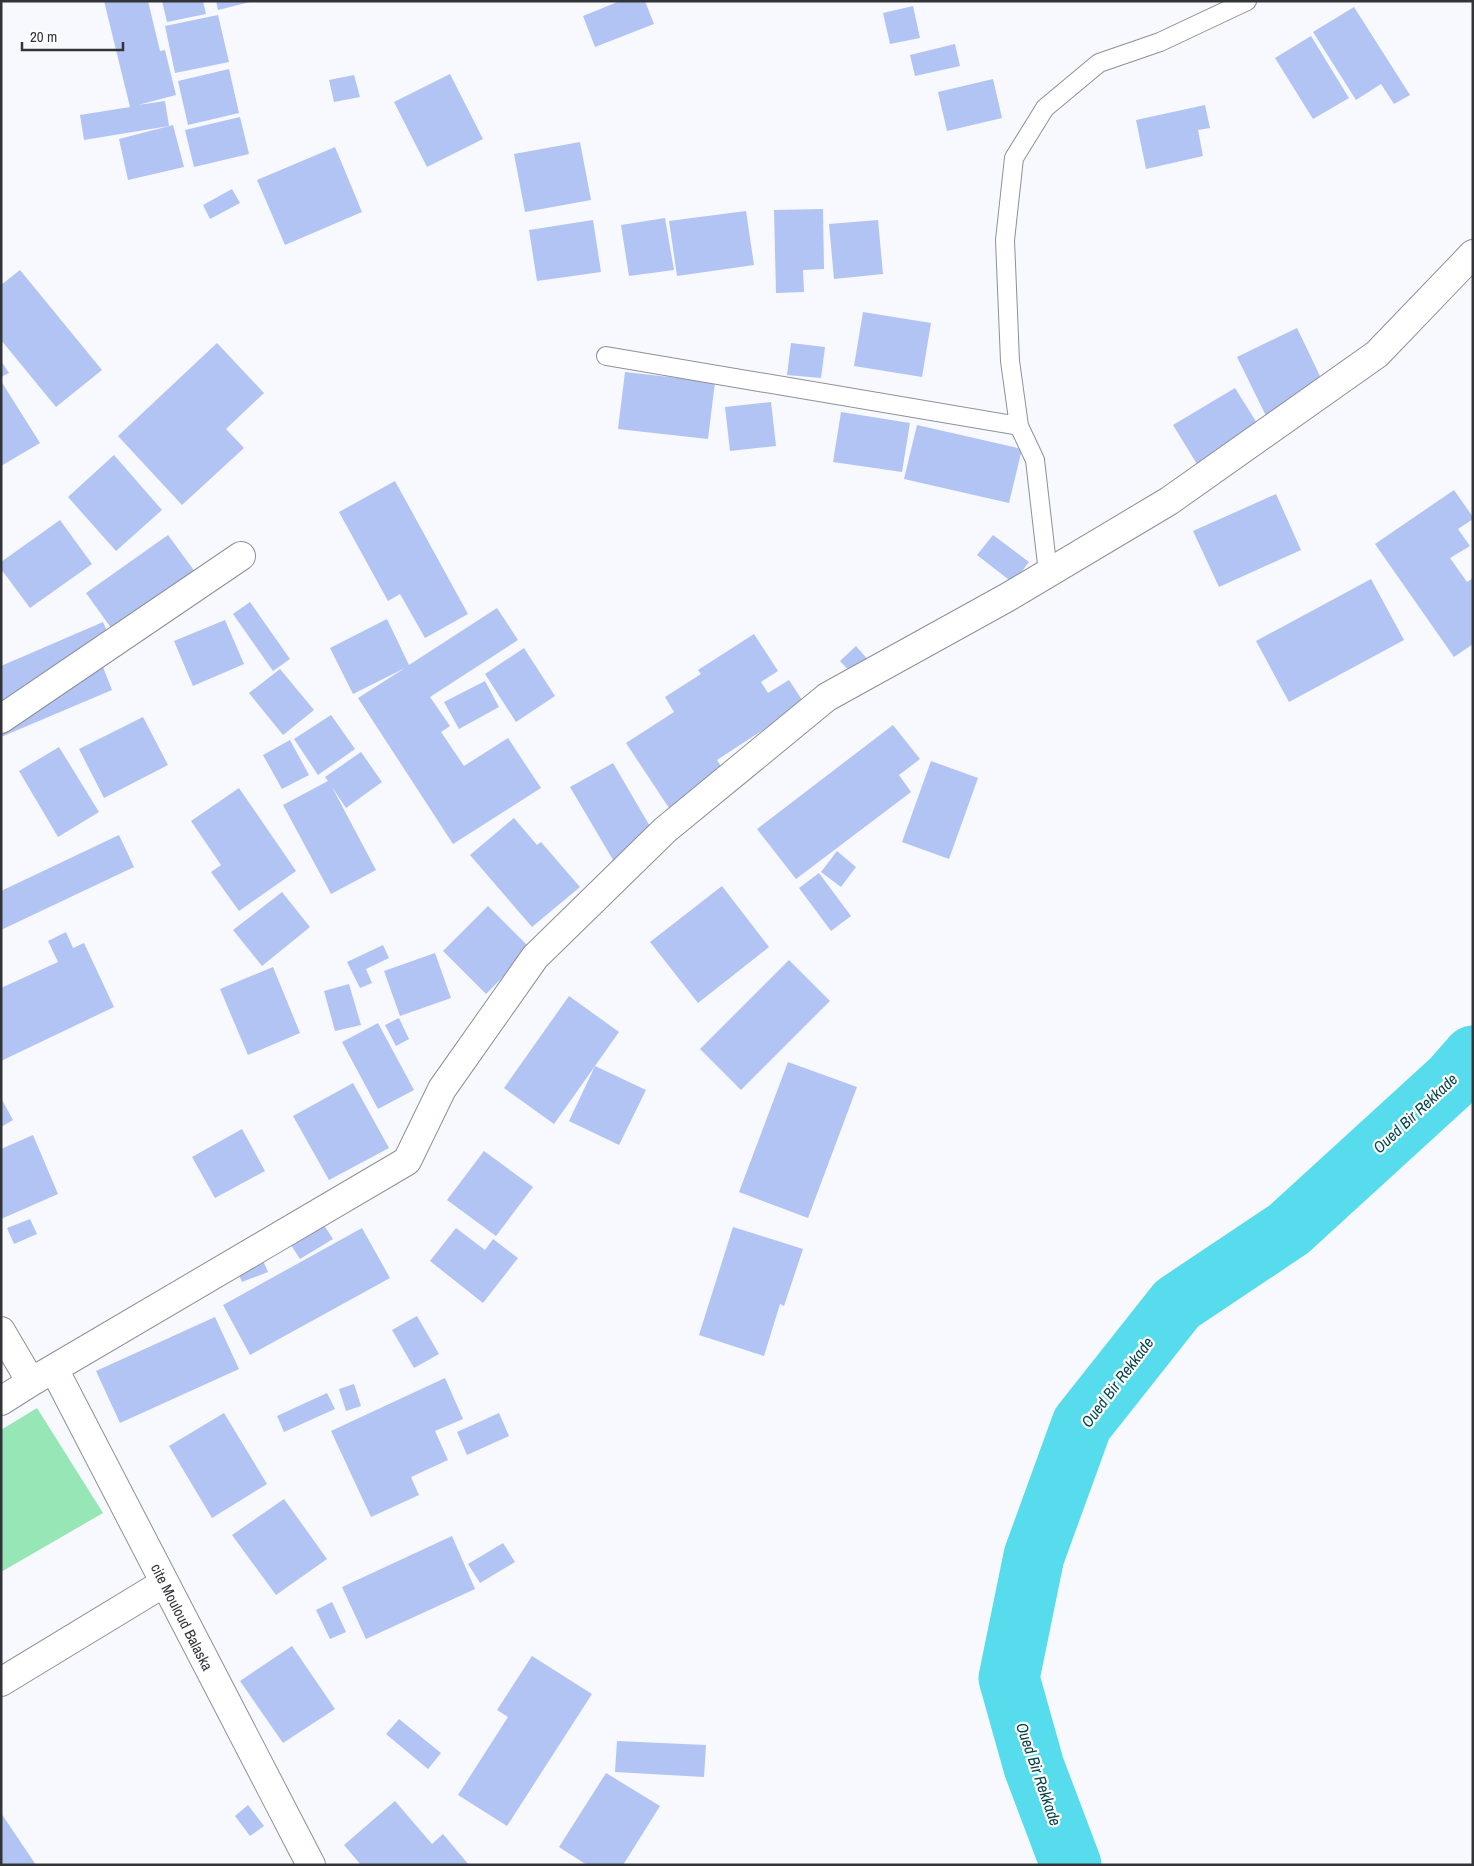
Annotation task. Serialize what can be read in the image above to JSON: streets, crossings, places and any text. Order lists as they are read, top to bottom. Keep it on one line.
{"streets":{"street":["cite Mouloud Balaska"]},"water":["Oued Bir Rekkade"],"scale_bar":"20 m"}
